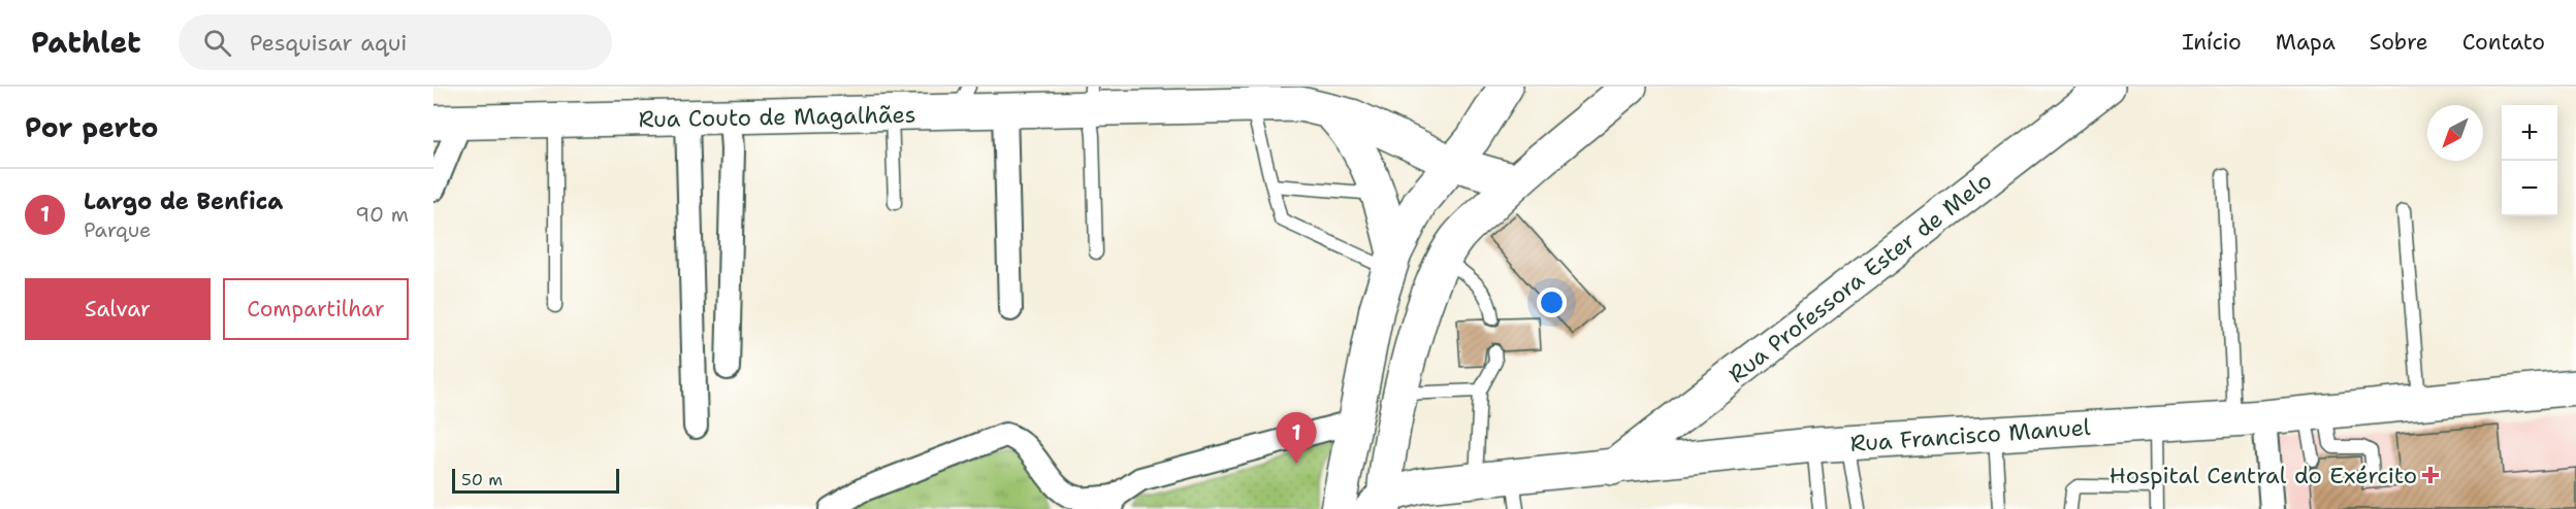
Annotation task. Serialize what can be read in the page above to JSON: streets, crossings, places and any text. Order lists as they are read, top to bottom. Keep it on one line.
{"streets":{"main road":["Rua Couto de Magalhães","Rua Professora Ester de Melo","Rua Francisco Manuel"]},"crossings":[["Rua Professora Ester de Melo","Rua Francisco Manuel"]],"places":{"health":["Hospital Central do Exército"]},"scale_bar":"50 m","north":"bottom left","page":{"header":"Pathlet","search":"Pesquisar aqui","nav":["Início","Mapa","Sobre","Contato"],"heading":"Por perto","map_buttons":["+","−"],"list":[{"mark":"1","name":"Largo de Benfica","note":"Parque","value":"90 m"}],"buttons":["Salvar","Compartilhar"],"pins":"1","scale":"50 m"}}
